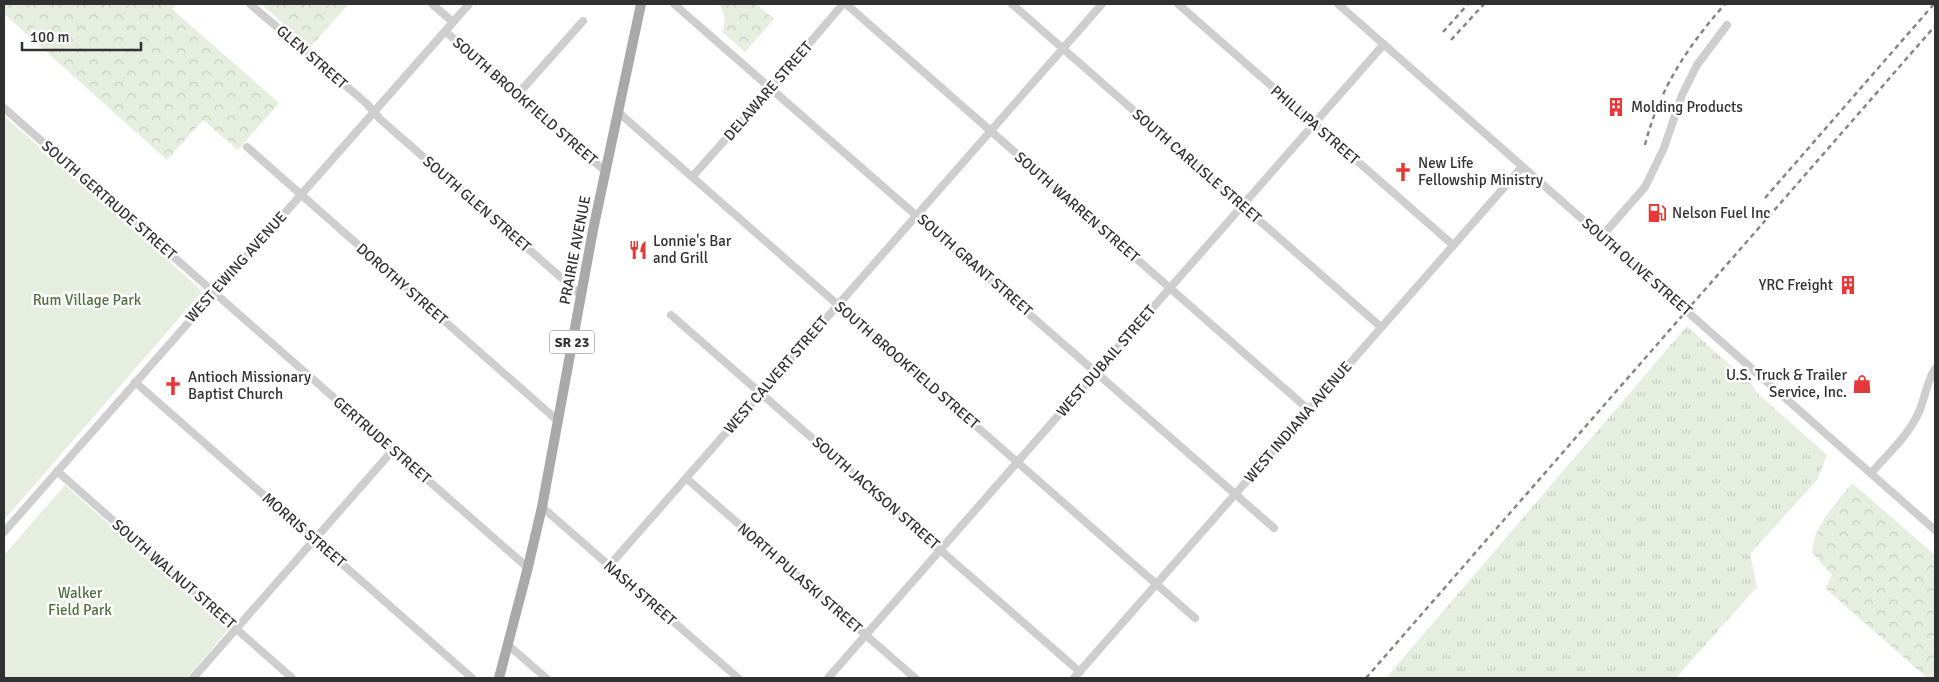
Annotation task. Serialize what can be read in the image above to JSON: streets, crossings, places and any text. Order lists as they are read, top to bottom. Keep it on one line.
{"streets":{"main road":["PRAIRIE AVENUE","SR 23"],"street":["GLEN STREET","DELAWARE STREET","SOUTH BROOKFIELD STREET","PHILLIPA STREET","SOUTH CARLISLE STREET","SOUTH GERTRUDE STREET","SOUTH GLEN STREET","SOUTH WARREN STREET","SOUTH GRANT STREET","WEST EWING AVENUE","SOUTH OLIVE STREET","DOROTHY STREET","WEST DUBAIL STREET","WEST CALVERT STREET","WEST INDIANA AVENUE","GERTRUDE STREET","SOUTH JACKSON STREET","MORRIS STREET","SOUTH WALNUT STREET","NORTH PULASKI STREET","NASH STREET"]},"crossings":[["GLEN STREET","SOUTH GLEN STREET"],["GLEN STREET","WEST EWING AVENUE"],["DELAWARE STREET","SOUTH BROOKFIELD STREET"],["DELAWARE STREET","SOUTH WARREN STREET"],["DELAWARE STREET","SOUTH GRANT STREET"],["SOUTH BROOKFIELD STREET","PRAIRIE AVENUE"],["SOUTH BROOKFIELD STREET","WEST EWING AVENUE"],["SOUTH BROOKFIELD STREET","WEST DUBAIL STREET"],["SOUTH BROOKFIELD STREET","WEST CALVERT STREET"],["SOUTH BROOKFIELD STREET","WEST INDIANA AVENUE"],["PHILLIPA STREET","WEST DUBAIL STREET"],["PHILLIPA STREET","WEST INDIANA AVENUE"],["SOUTH CARLISLE STREET","WEST DUBAIL STREET"],["SOUTH CARLISLE STREET","WEST CALVERT STREET"],["SOUTH CARLISLE STREET","WEST INDIANA AVENUE"],["SOUTH GERTRUDE STREET","WEST EWING AVENUE"],["SOUTH GERTRUDE STREET","GERTRUDE STREET"],["SOUTH GLEN STREET","PRAIRIE AVENUE"],["SOUTH GLEN STREET","WEST EWING AVENUE"],["SOUTH WARREN STREET","WEST DUBAIL STREET"],["SOUTH WARREN STREET","WEST CALVERT STREET"],["SOUTH WARREN STREET","WEST INDIANA AVENUE"],["PRAIRIE AVENUE","DOROTHY STREET"],["PRAIRIE AVENUE","GERTRUDE STREET"],["PRAIRIE AVENUE","NASH STREET"],["SOUTH GRANT STREET","WEST DUBAIL STREET"],["SOUTH GRANT STREET","WEST CALVERT STREET"],["SOUTH GRANT STREET","WEST INDIANA AVENUE"],["WEST EWING AVENUE","DOROTHY STREET"],["WEST EWING AVENUE","GERTRUDE STREET"],["WEST EWING AVENUE","MORRIS STREET"],["WEST EWING AVENUE","SOUTH WALNUT STREET"],["SOUTH OLIVE STREET","WEST DUBAIL STREET"],["SOUTH OLIVE STREET","WEST INDIANA AVENUE"],["WEST DUBAIL STREET","SOUTH JACKSON STREET"],["WEST DUBAIL STREET","NORTH PULASKI STREET"],["WEST CALVERT STREET","SOUTH JACKSON STREET"],["WEST CALVERT STREET","NORTH PULASKI STREET"],["WEST CALVERT STREET","NASH STREET"],["WEST INDIANA AVENUE","SOUTH JACKSON STREET"]],"parks":["Rum Village Park","Walker Field Park"],"places":{"building":["Molding Products","YRC Freight"],"church":["New Life Fellowship Ministry","Antioch Missionary Baptist Church"],"fuel station":["Nelson Fuel Inc"],"restaurant":["Lonnie's Bar and Grill"],"shop":["U.S. Truck & Trailer Service, Inc."]},"scale_bar":"100 m"}
